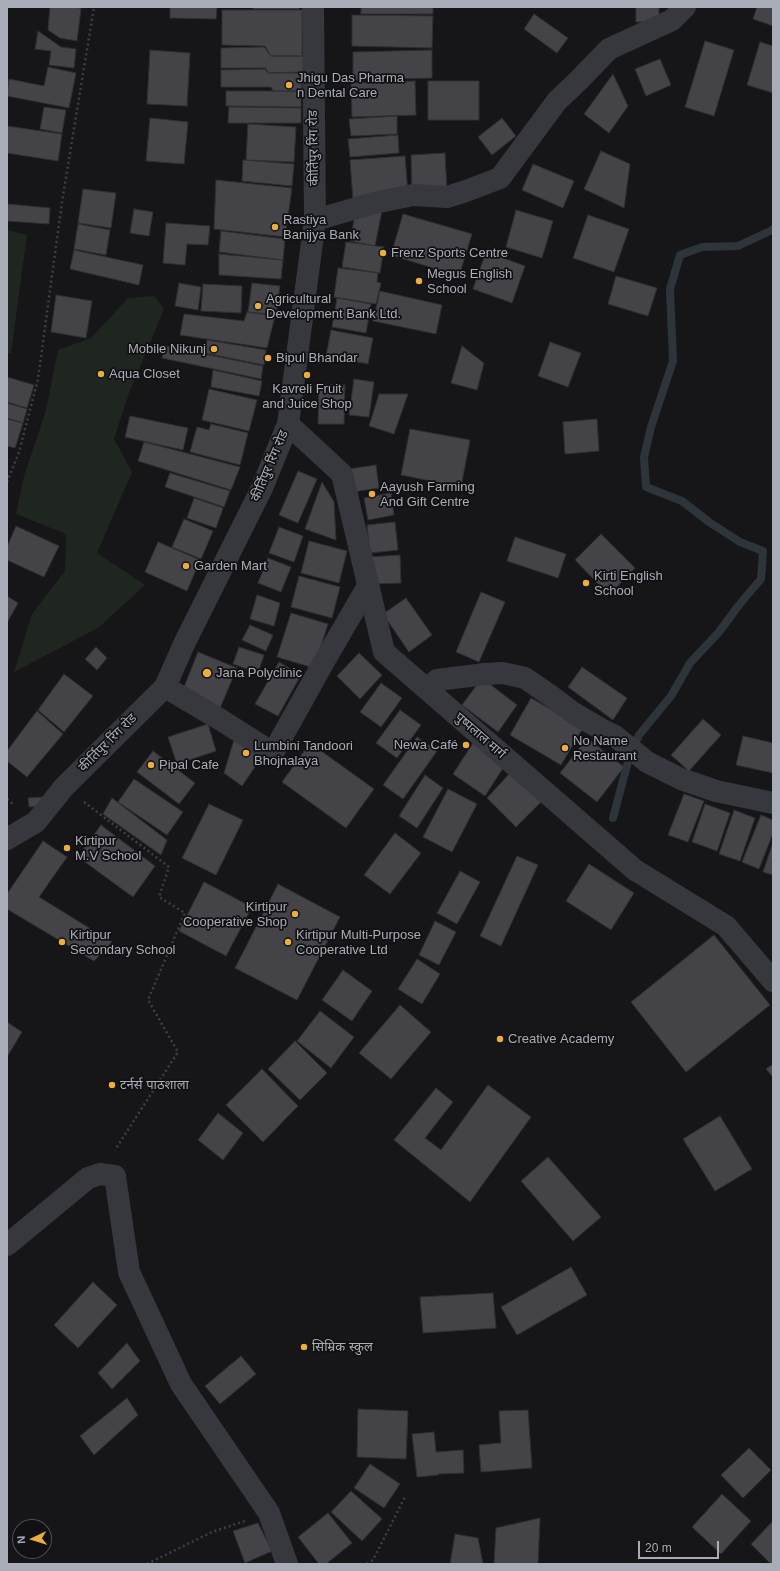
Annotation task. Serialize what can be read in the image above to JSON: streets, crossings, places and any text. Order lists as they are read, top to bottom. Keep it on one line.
{"streets":{"street":["कीर्तिपुर रिंग रोड","पुष्पलाल मार्ग"]},"crossings":[["कीर्तिपुर रिंग रोड","पुष्पलाल मार्ग"]],"places":["Jhigu Das Pharma n Dental Care","Rastiya Banijya Bank","Frenz Sports Centre","Megus English School","Agricultural Development Bank Ltd.","Mobile Nikunj","Bipul Bhandar","Aqua Closet","Kavreli Fruit and Juice Shop","Aayush Farming And Gift Centre","Garden Mart","Kirti English School","Jana Polyclinic","Newa Café","No Name Restaurant","Lumbini Tandoori Bhojnalaya","Pipal Cafe","Kirtipur M.V School","Kirtipur Cooperative Shop","Kirtipur Secondary School","Kirtipur Multi-Purpose Cooperative Ltd","Creative Academy","टर्नर्स पाठशाला","सिम्रिक स्कुल"],"scale_bar":"20 m","north":"left"}
